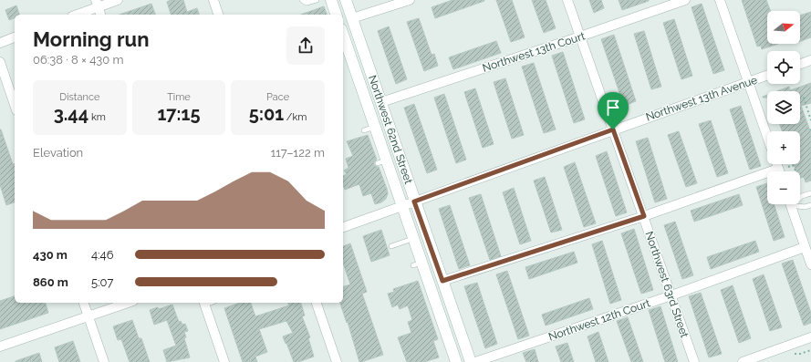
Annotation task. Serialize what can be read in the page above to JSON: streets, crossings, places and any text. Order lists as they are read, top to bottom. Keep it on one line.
{"streets":{"main road":["Northwest 62nd Street"],"street":["Northwest 13th Court","Northwest 13th Avenue","Northwest 63rd Street","Northwest 12th Court"]},"crossings":[["Northwest 13th Court","Northwest 62nd Street"],["Northwest 13th Court","Northwest 63rd Street"],["Northwest 13th Avenue","Northwest 62nd Street"],["Northwest 13th Avenue","Northwest 63rd Street"],["Northwest 63rd Street","Northwest 12th Court"]],"north":"right","page":{"map_buttons":["+","−"],"heading":["Morning run","06:38 · 8 × 430 m"],"stats":[["Distance","3.44 km"],["Time","17:15"],["Pace","5:01 /km"]],"chart":["Elevation","117–122 m"],"list":[{"name":"430 m","note":"4:46"},{"name":"860 m","note":"5:07"}]}}
